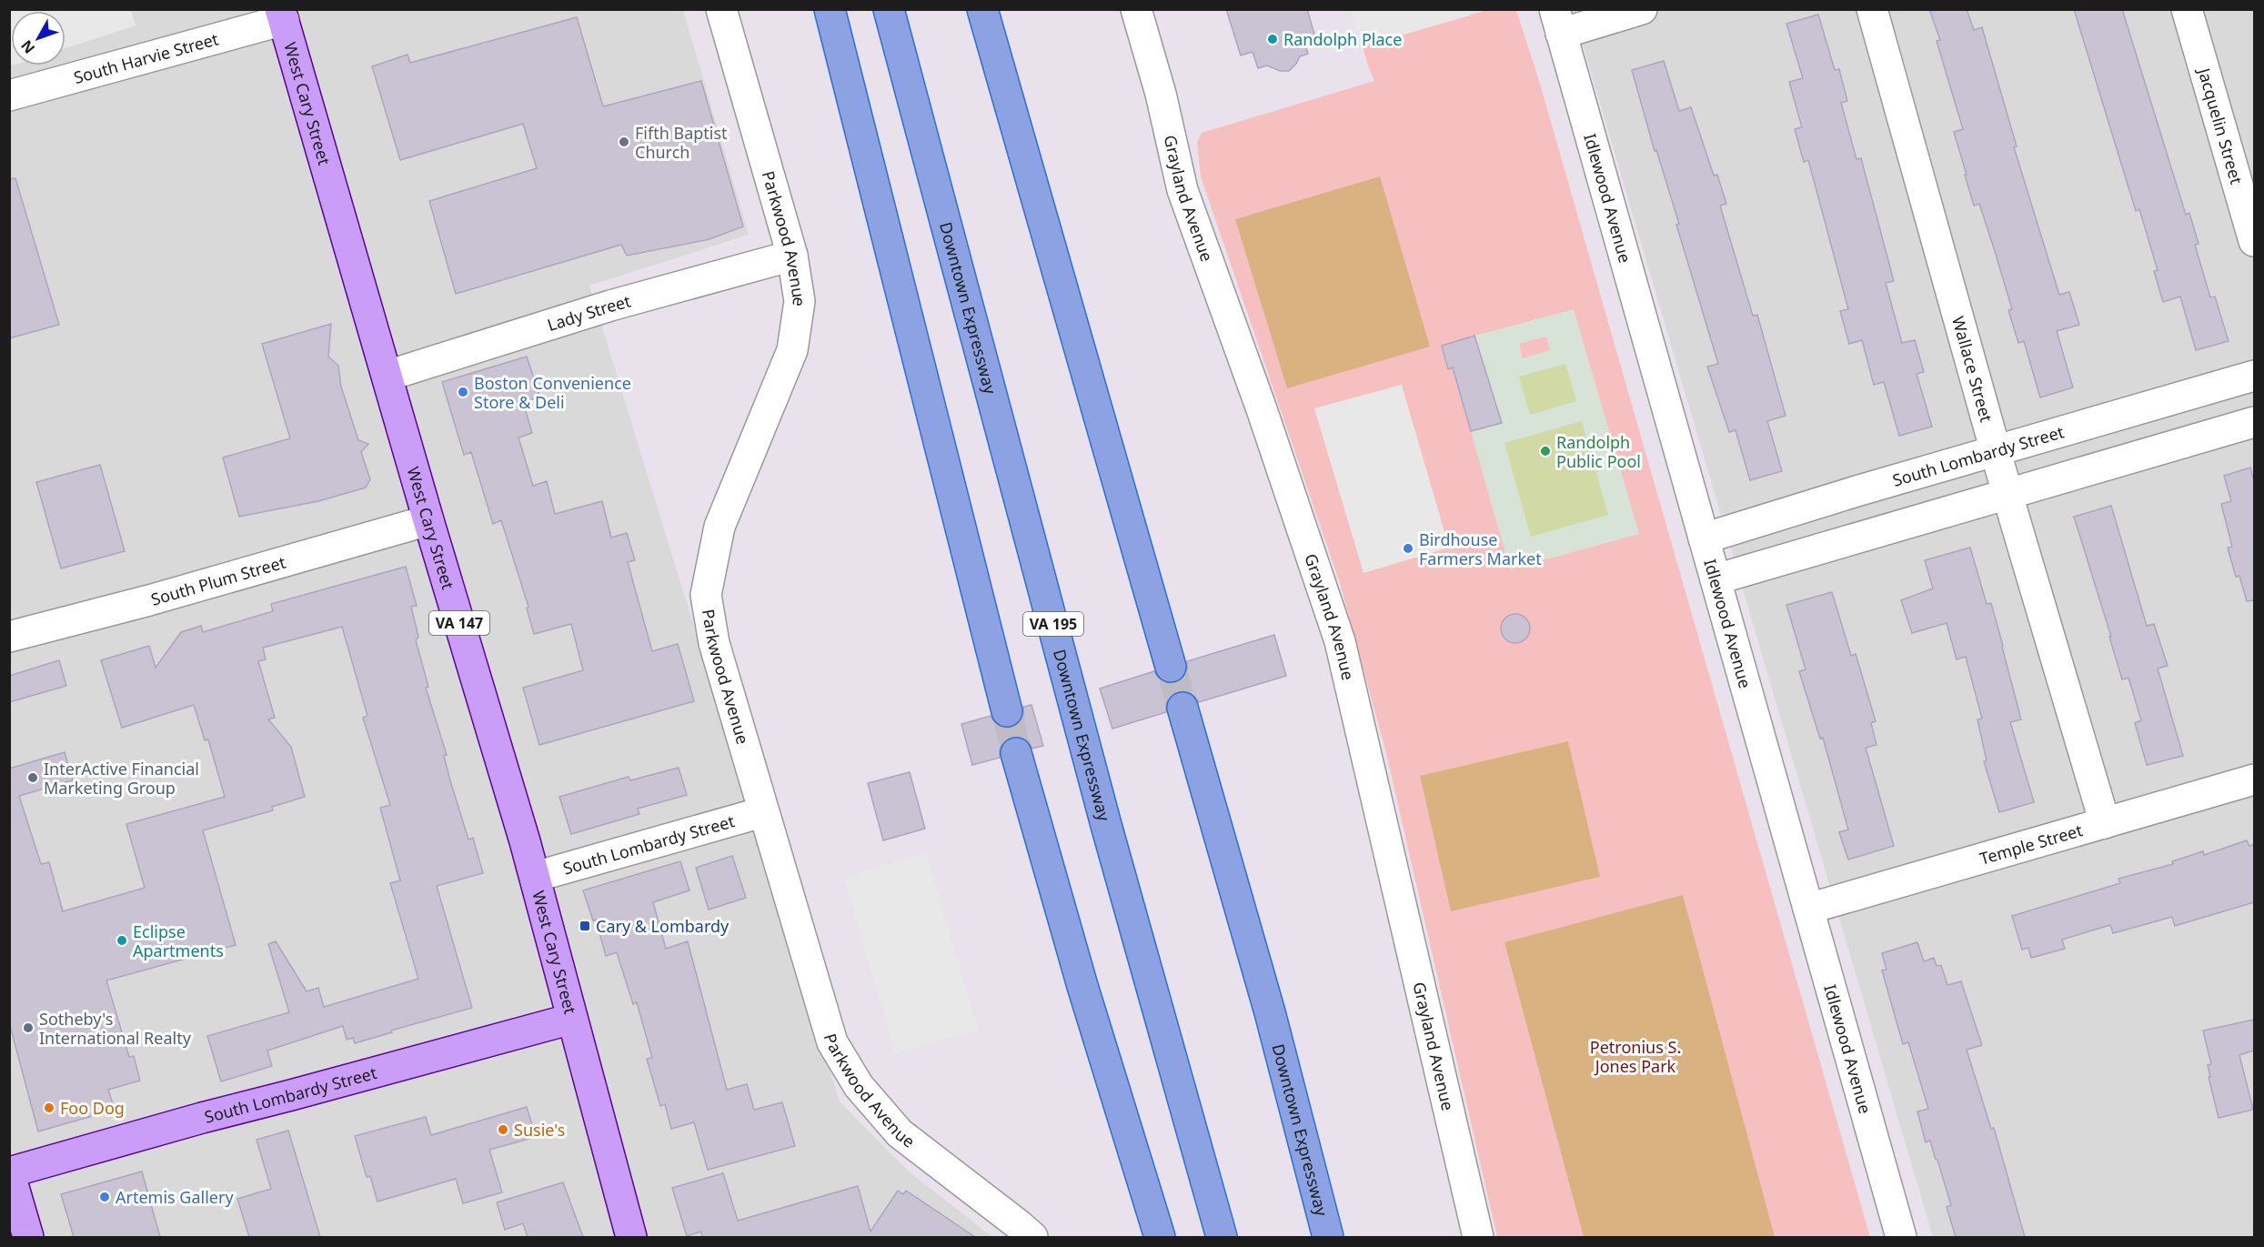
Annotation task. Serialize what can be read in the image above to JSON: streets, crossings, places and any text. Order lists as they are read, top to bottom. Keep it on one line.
{"streets":{"highway":["Downtown Expressway","VA 195"],"main road":["West Cary Street","South Lombardy Street","VA 147"],"street":["South Harvie Street","Jacquelin Street","Grayland Avenue","Idlewood Avenue","Parkwood Avenue","Lady Street","Wallace Street","South Plum Street","Temple Street"]},"crossings":[["South Harvie Street","West Cary Street"],["West Cary Street","Lady Street"],["West Cary Street","South Lombardy Street"],["West Cary Street","South Plum Street"],["Idlewood Avenue","South Lombardy Street"],["Idlewood Avenue","Temple Street"],["Parkwood Avenue","Lady Street"],["Parkwood Avenue","South Lombardy Street"],["Wallace Street","South Lombardy Street"],["Wallace Street","Temple Street"]],"parks":["Petronius S. Jones Park"],"places":{"other":["Randolph Place","Fifth Baptist Church","Boston Convenience Store & Deli","Randolph Public Pool","Birdhouse Farmers Market","InterActive Financial Marketing Group","Eclipse Apartments","Sotheby's International Realty","Foo Dog","Susie's","Artemis Gallery"],"transit":["Cary & Lombardy"]},"north":"bottom left"}
